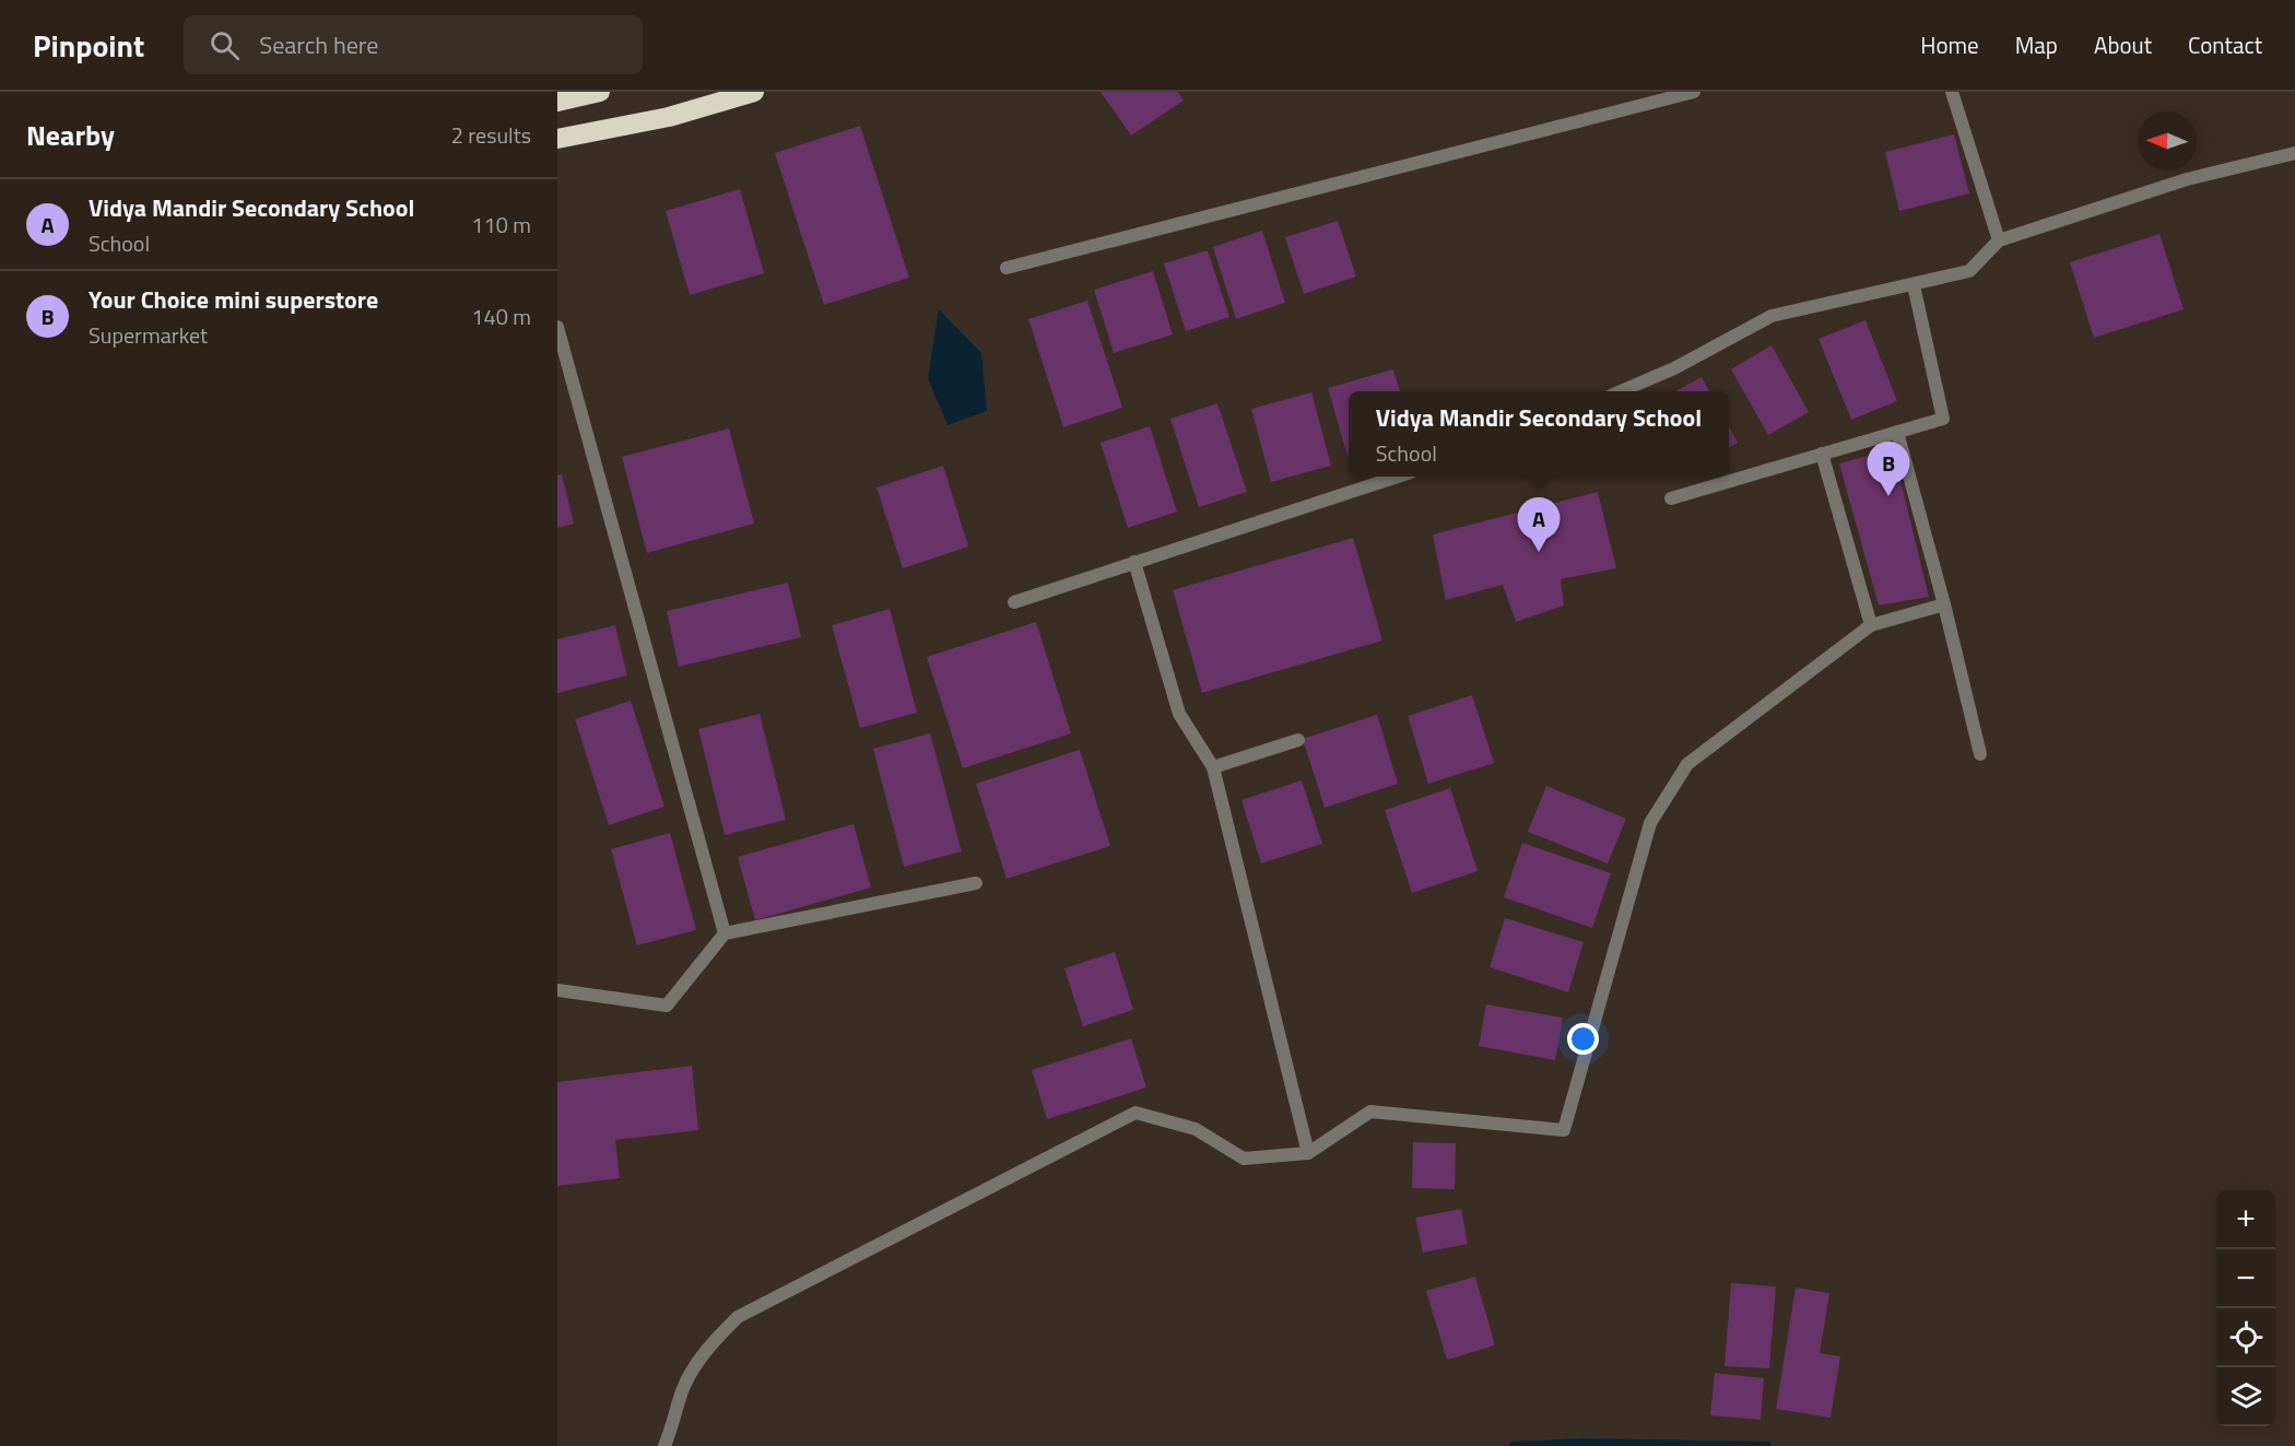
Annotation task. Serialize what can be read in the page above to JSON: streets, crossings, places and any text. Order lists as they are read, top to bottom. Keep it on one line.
{"north":"left","page":{"header":"Pinpoint","search":"Search here","nav":["Home","Map","About","Contact"],"heading":["Nearby","2 results"],"list":[{"mark":"A","name":"Vidya Mandir Secondary School","note":"School","value":"110 m"},{"mark":"B","name":"Your Choice mini superstore","note":"Supermarket","value":"140 m"}],"popup":["Vidya Mandir Secondary School","School"],"pins":["B","A"],"map_buttons":["+","−"]}}
